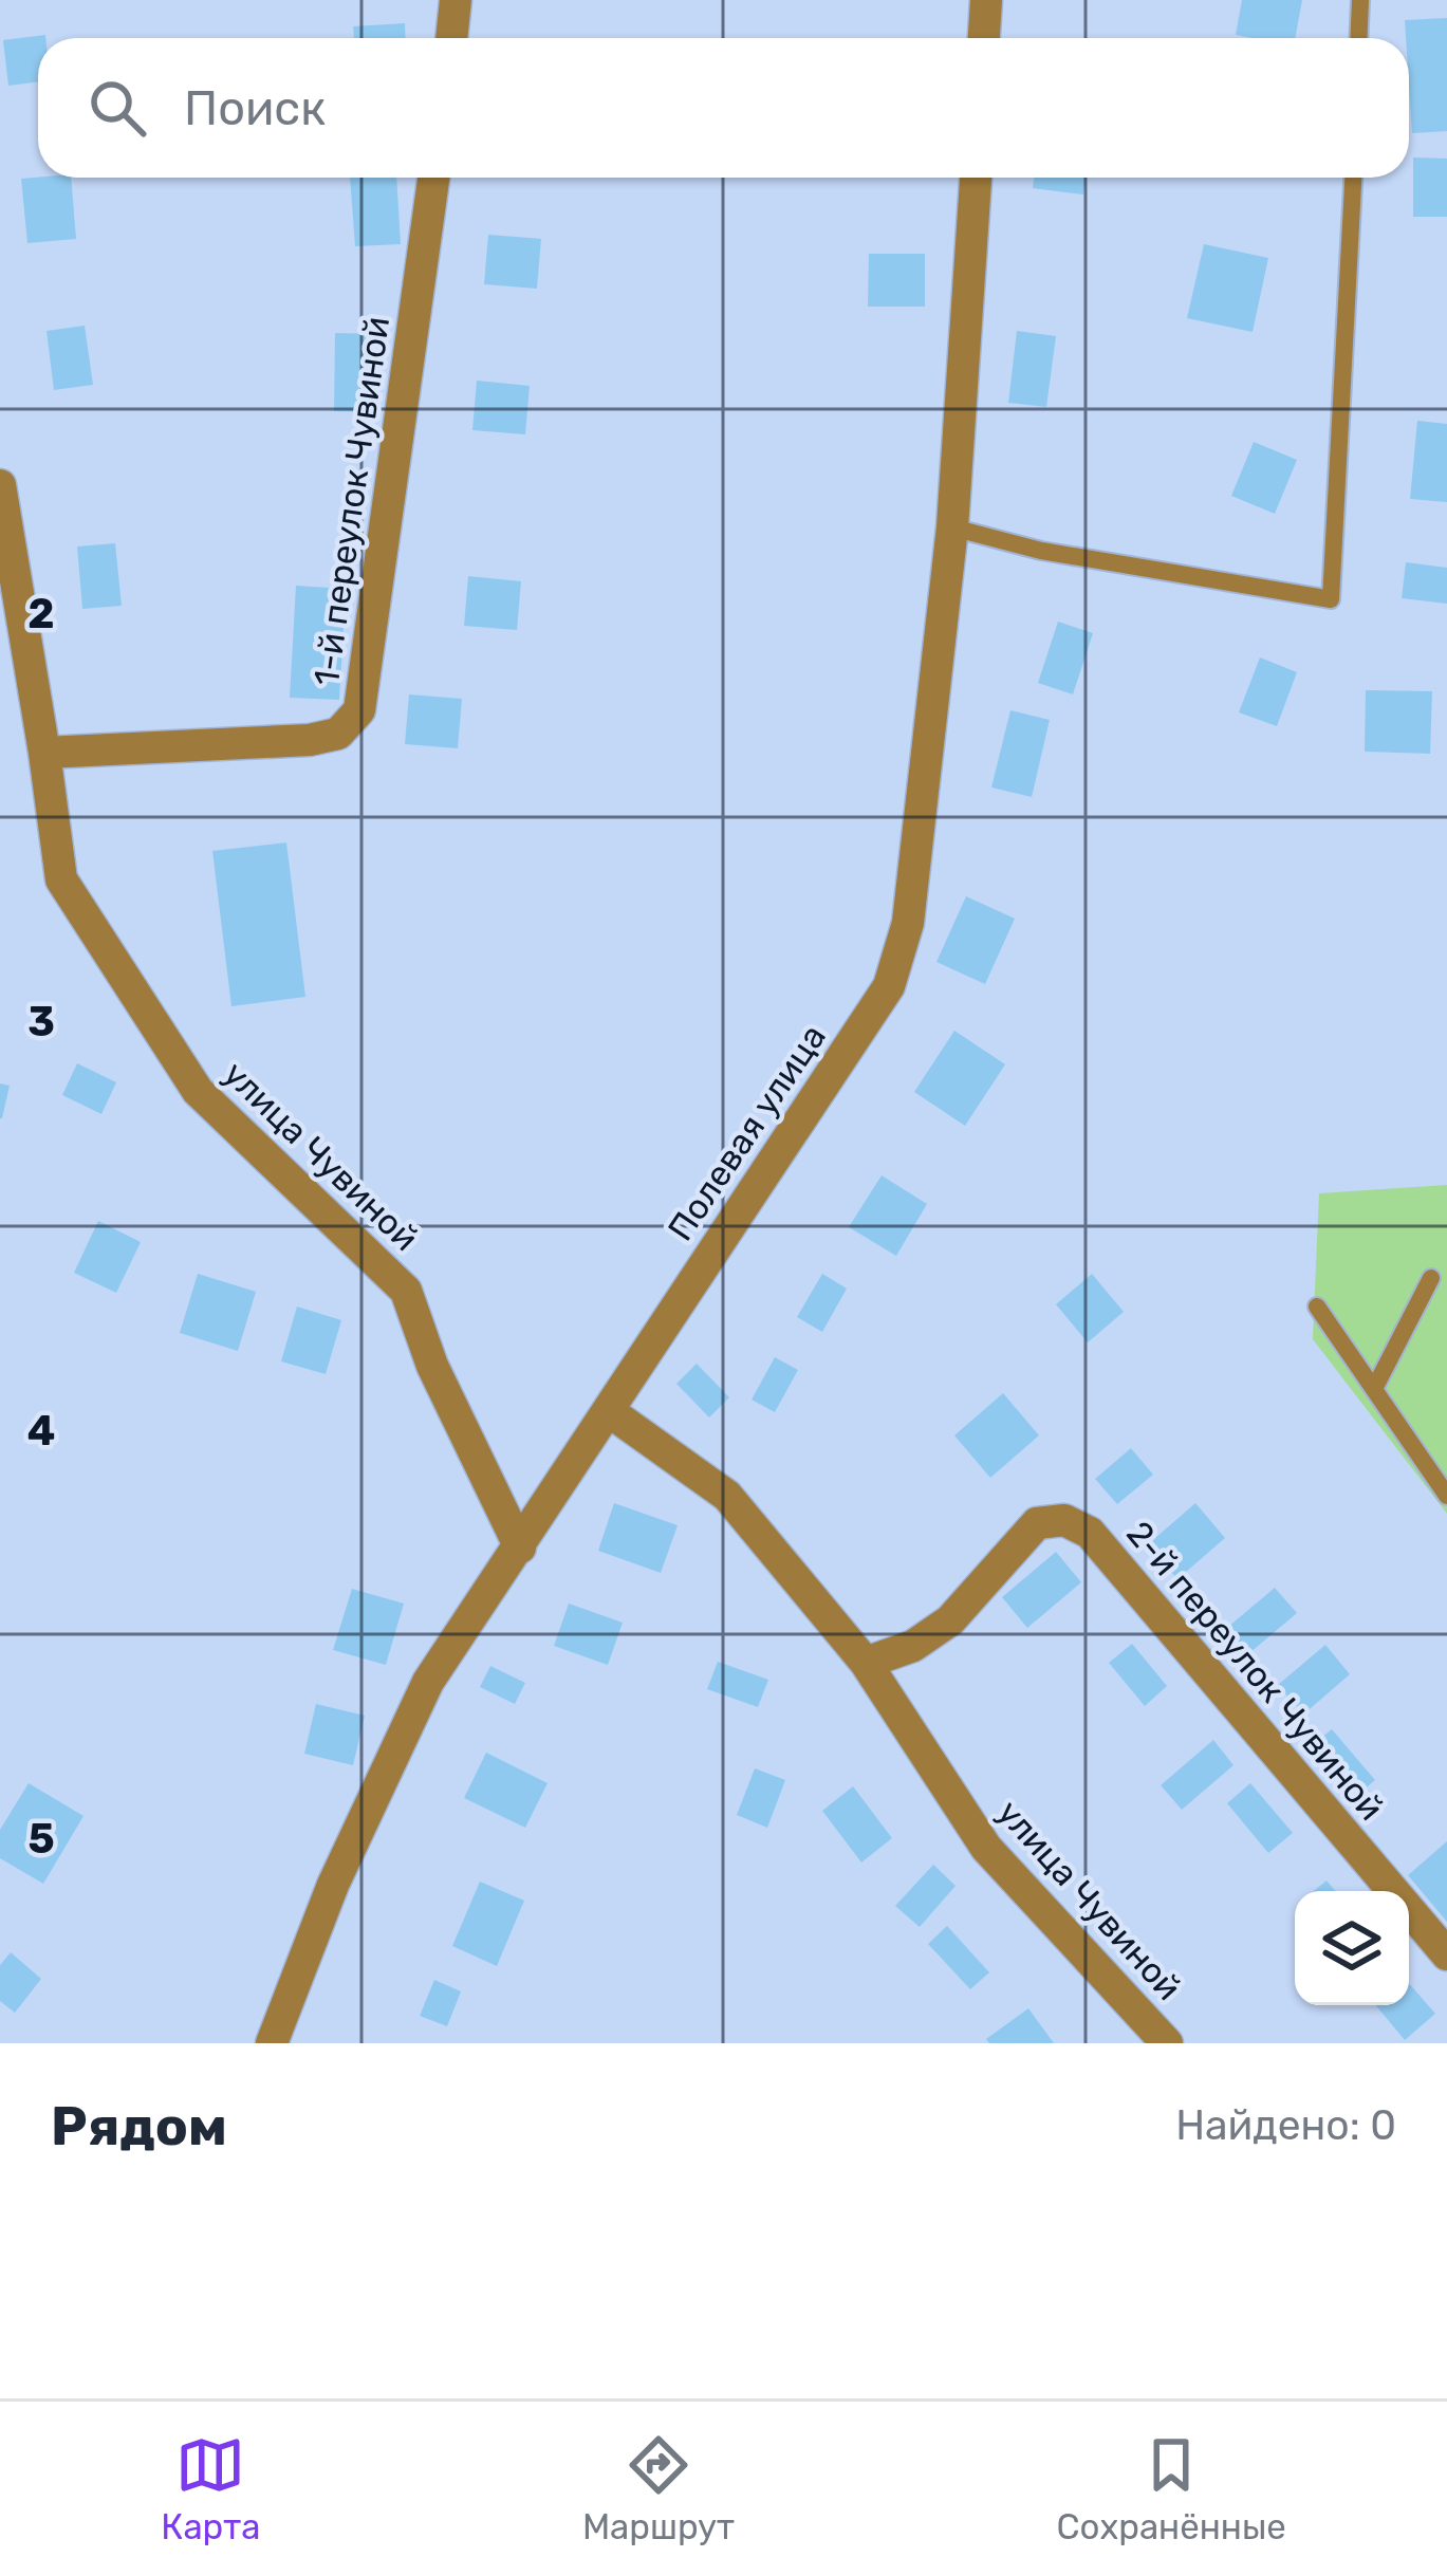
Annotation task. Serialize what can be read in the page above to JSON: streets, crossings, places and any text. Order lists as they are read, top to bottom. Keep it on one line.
{"streets":{"street":["1-й переулок Чувиной","Полевая улица","улица Чувиной","2-й переулок Чувиной"]},"crossings":[["1-й переулок Чувиной","улица Чувиной"],["Полевая улица","улица Чувиной"],["улица Чувиной","2-й переулок Чувиной"]],"page":{"search":"Поиск","heading":["Рядом","Найдено: 0"],"nav":["Карта","Маршрут","Сохранённые"]},"grid":{"rows":["2","3","4","5"]}}
